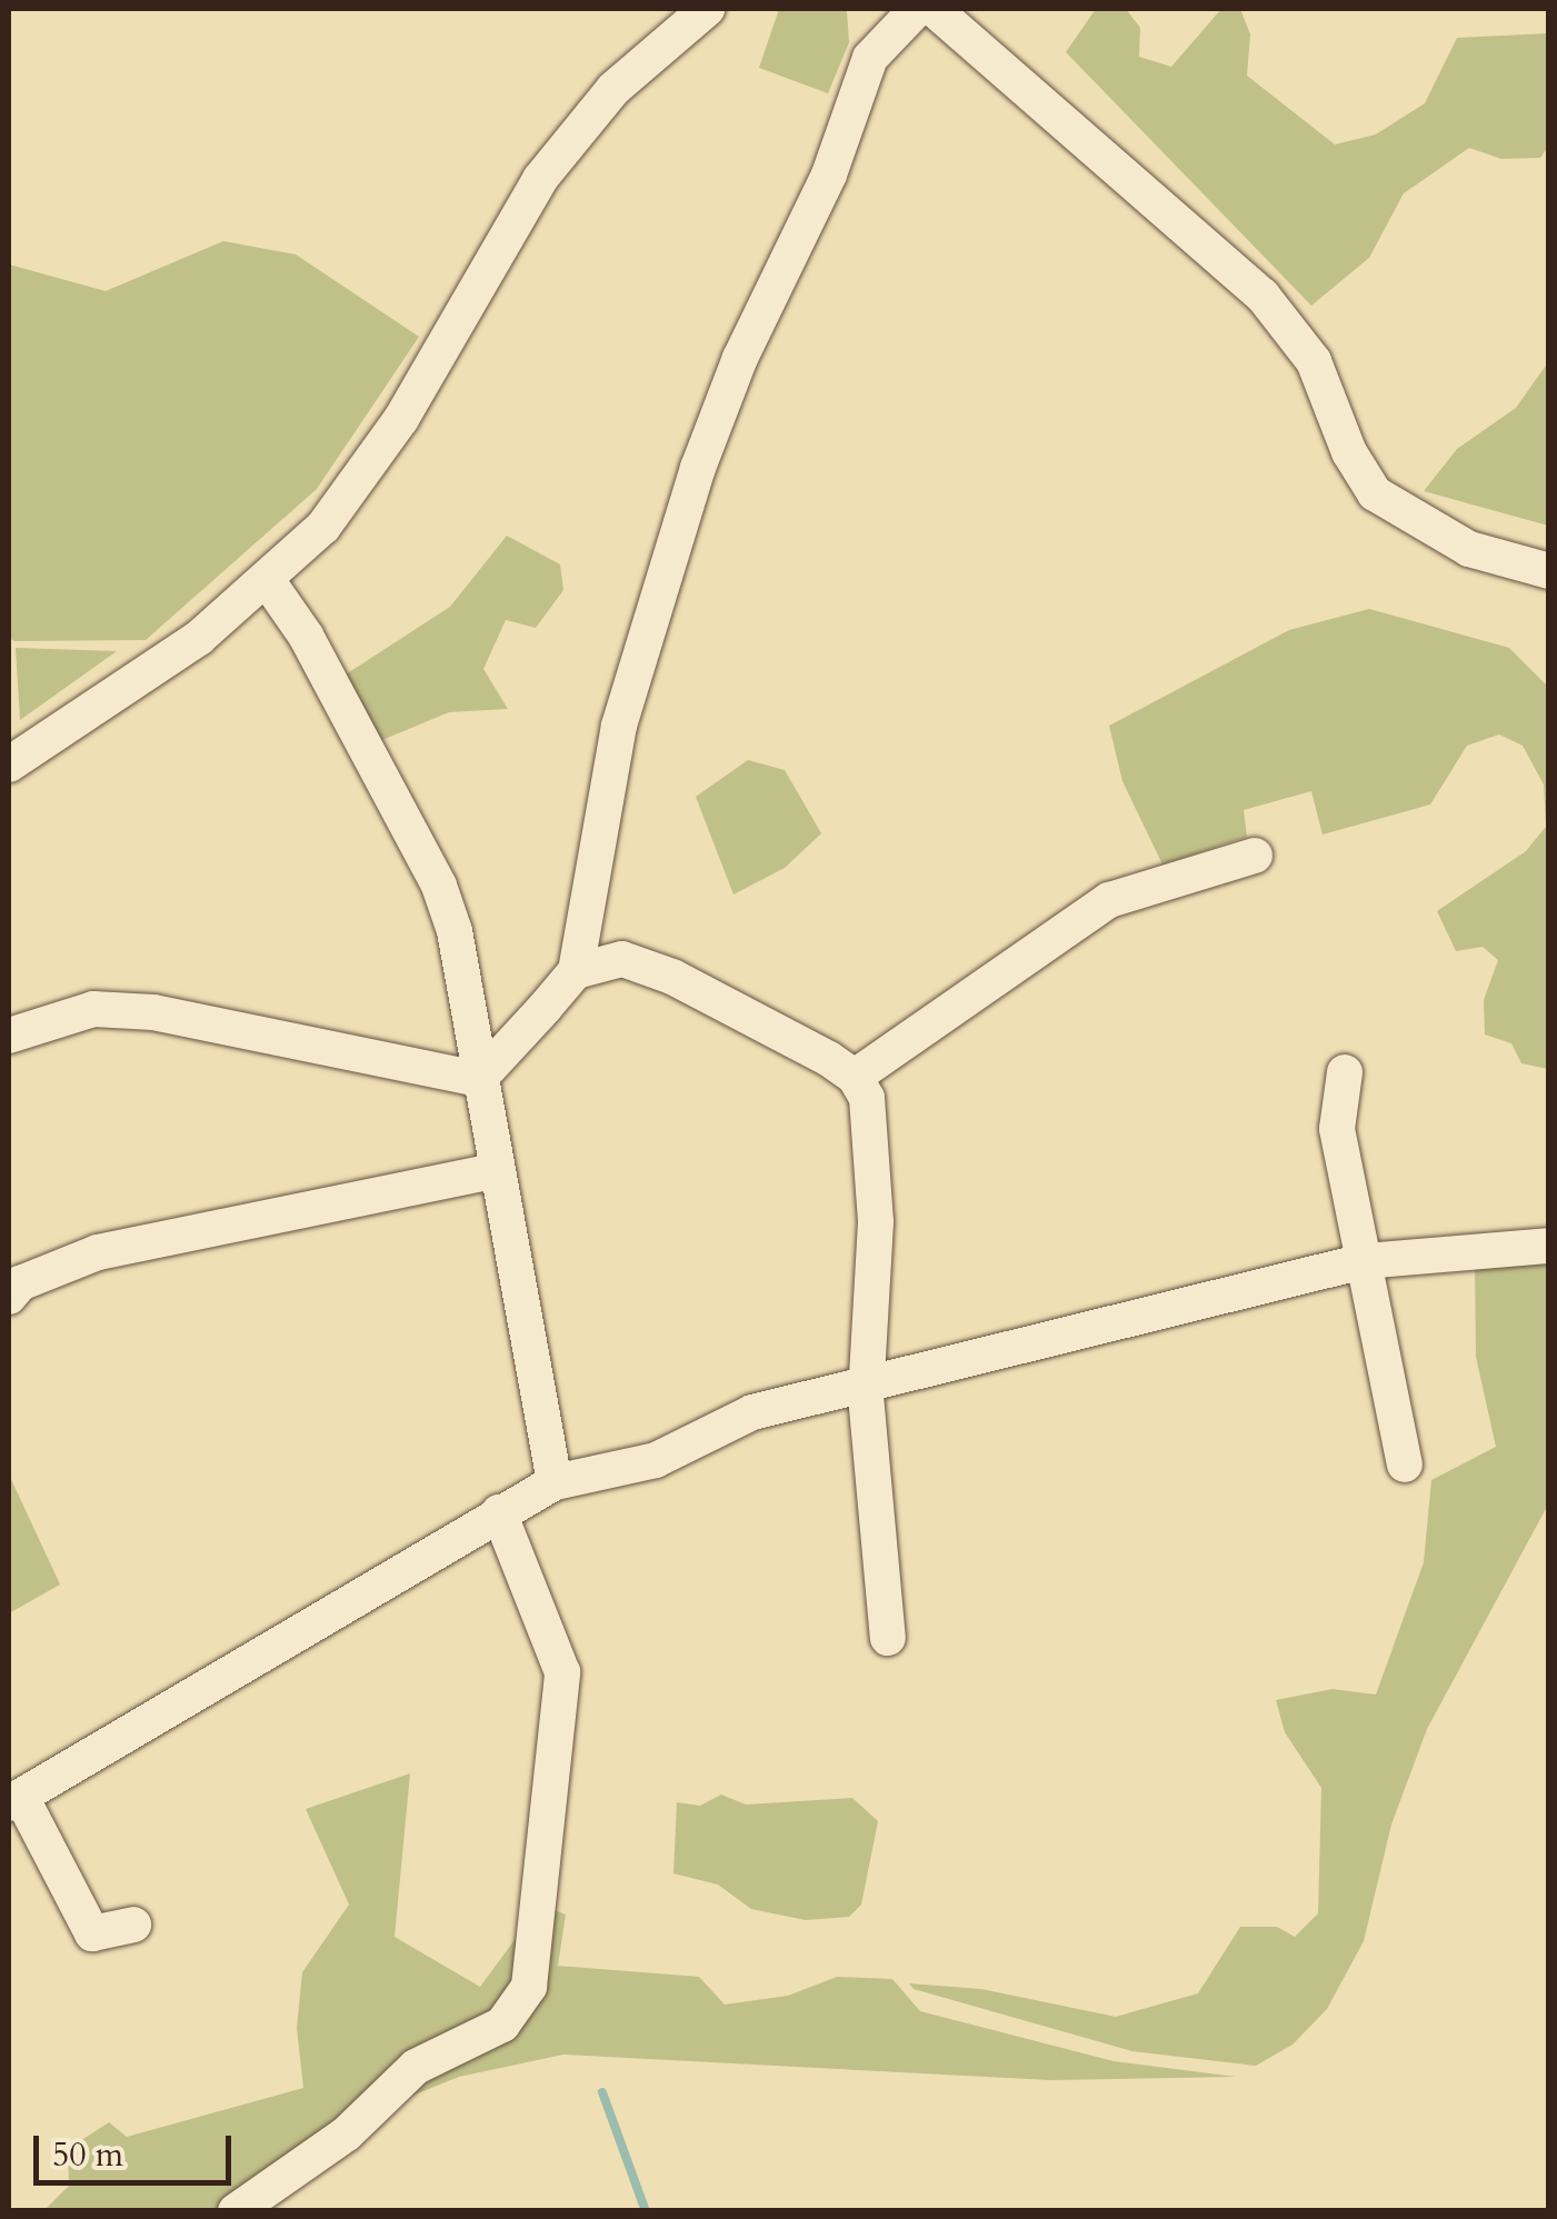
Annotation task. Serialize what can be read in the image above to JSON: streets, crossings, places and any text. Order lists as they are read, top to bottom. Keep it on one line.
{"scale_bar":"50 m"}
